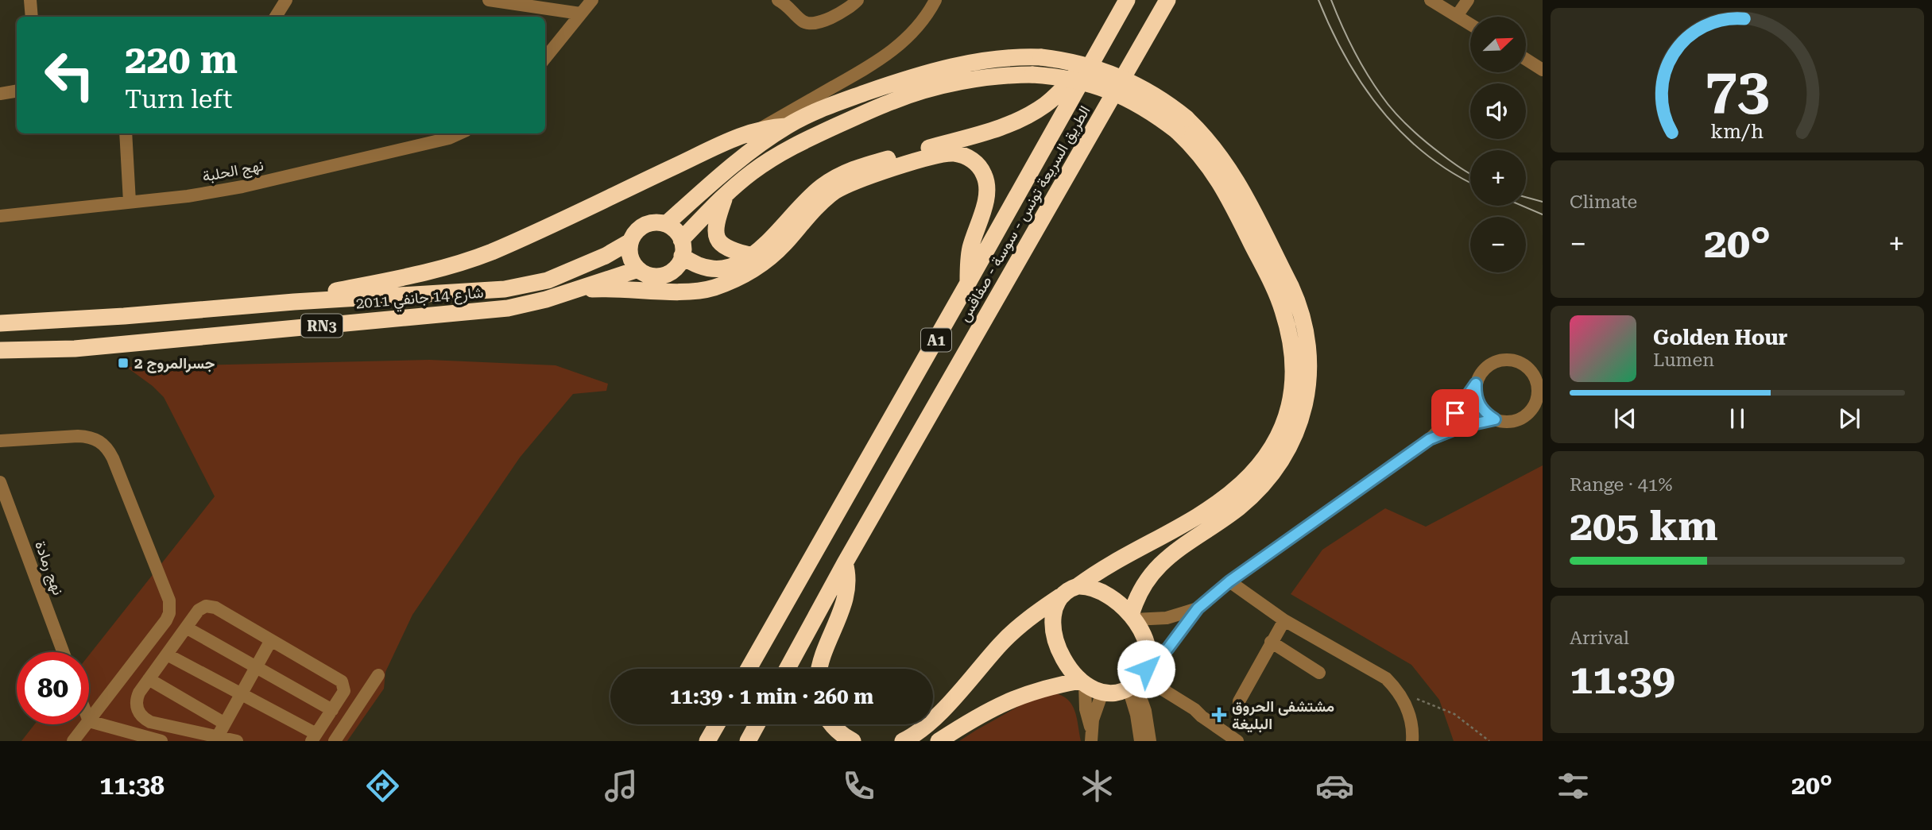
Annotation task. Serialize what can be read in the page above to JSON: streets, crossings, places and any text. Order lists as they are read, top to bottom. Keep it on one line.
{"streets":{"highway":["الطريق السريعة تونس - سوسة - صفاقس","شارع 14 جانفي 2011","RN3","A1"],"street":["نهج الحلبة","نهج رمادة"]},"places":{"transit":["جسرالمروج 2"],"health":["مشتشفى الحروق البليغة"]},"north":"top right","page":{"map_buttons":["+","−"],"turn":["220 m","Turn left"],"tile":["Climate",["Range · 41%","205 km"],["Arrival","11:39"]],"heat":["−","20°","+"],"song":["Golden Hour","Lumen"],"limit":"80","trip":"11:39 · 1 min · 260 m","tabs":["11:38","20°"],"gauge":["73","km/h"]}}
